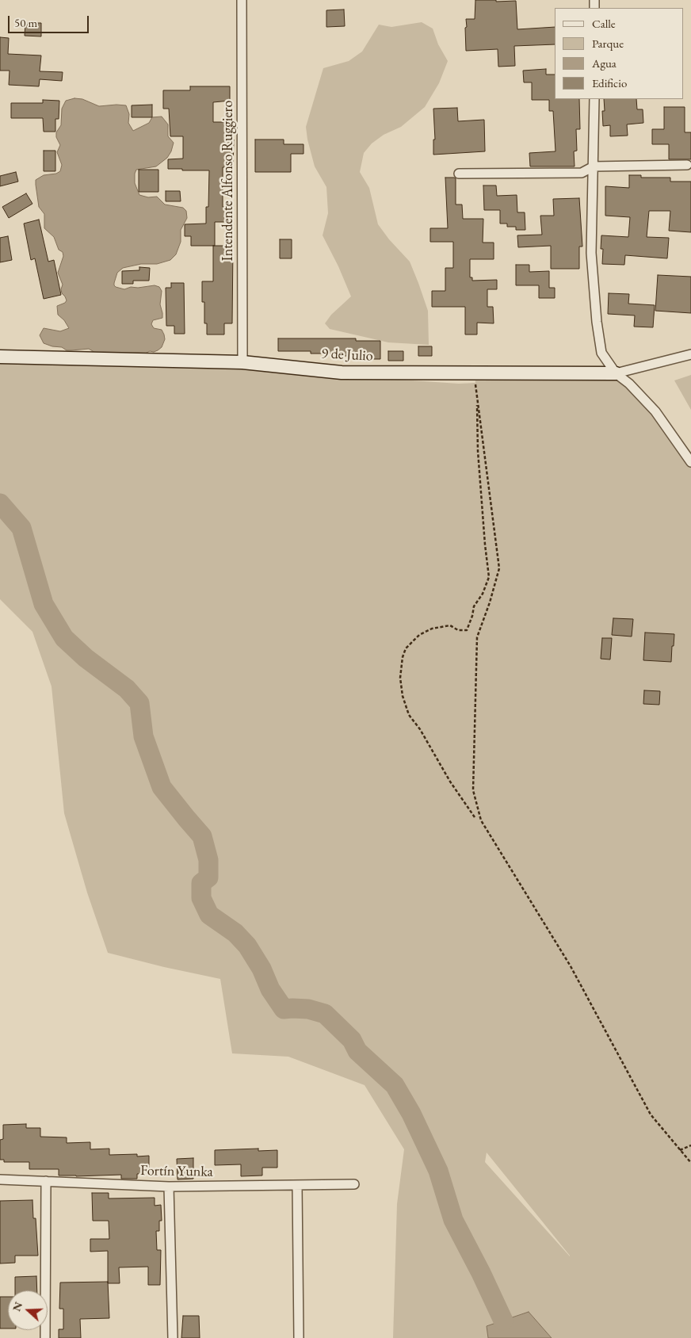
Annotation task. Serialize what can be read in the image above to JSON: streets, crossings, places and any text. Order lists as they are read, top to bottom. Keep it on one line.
{"streets":{"main road":["9 de Julio"],"street":["Intendente Alfonso Ruggiero","Fortín Yunka"]},"crossings":[["Intendente Alfonso Ruggiero","9 de Julio"]],"legend":["Calle","Parque","Agua","Edificio"],"scale_bar":"50 m","north":"left"}
